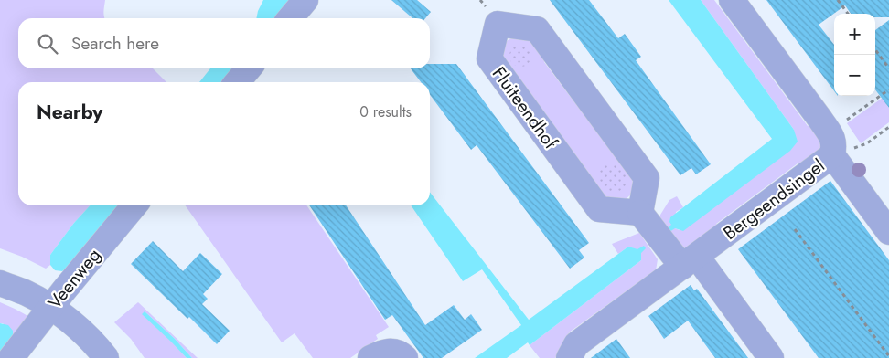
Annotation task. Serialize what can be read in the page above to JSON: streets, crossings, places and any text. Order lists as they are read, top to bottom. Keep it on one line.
{"streets":{"street":["Fluiteendhof","Bergeendsingel","Veenweg"]},"page":{"map_buttons":["+","−"],"search":"Search here","heading":["Nearby","0 results"]}}
